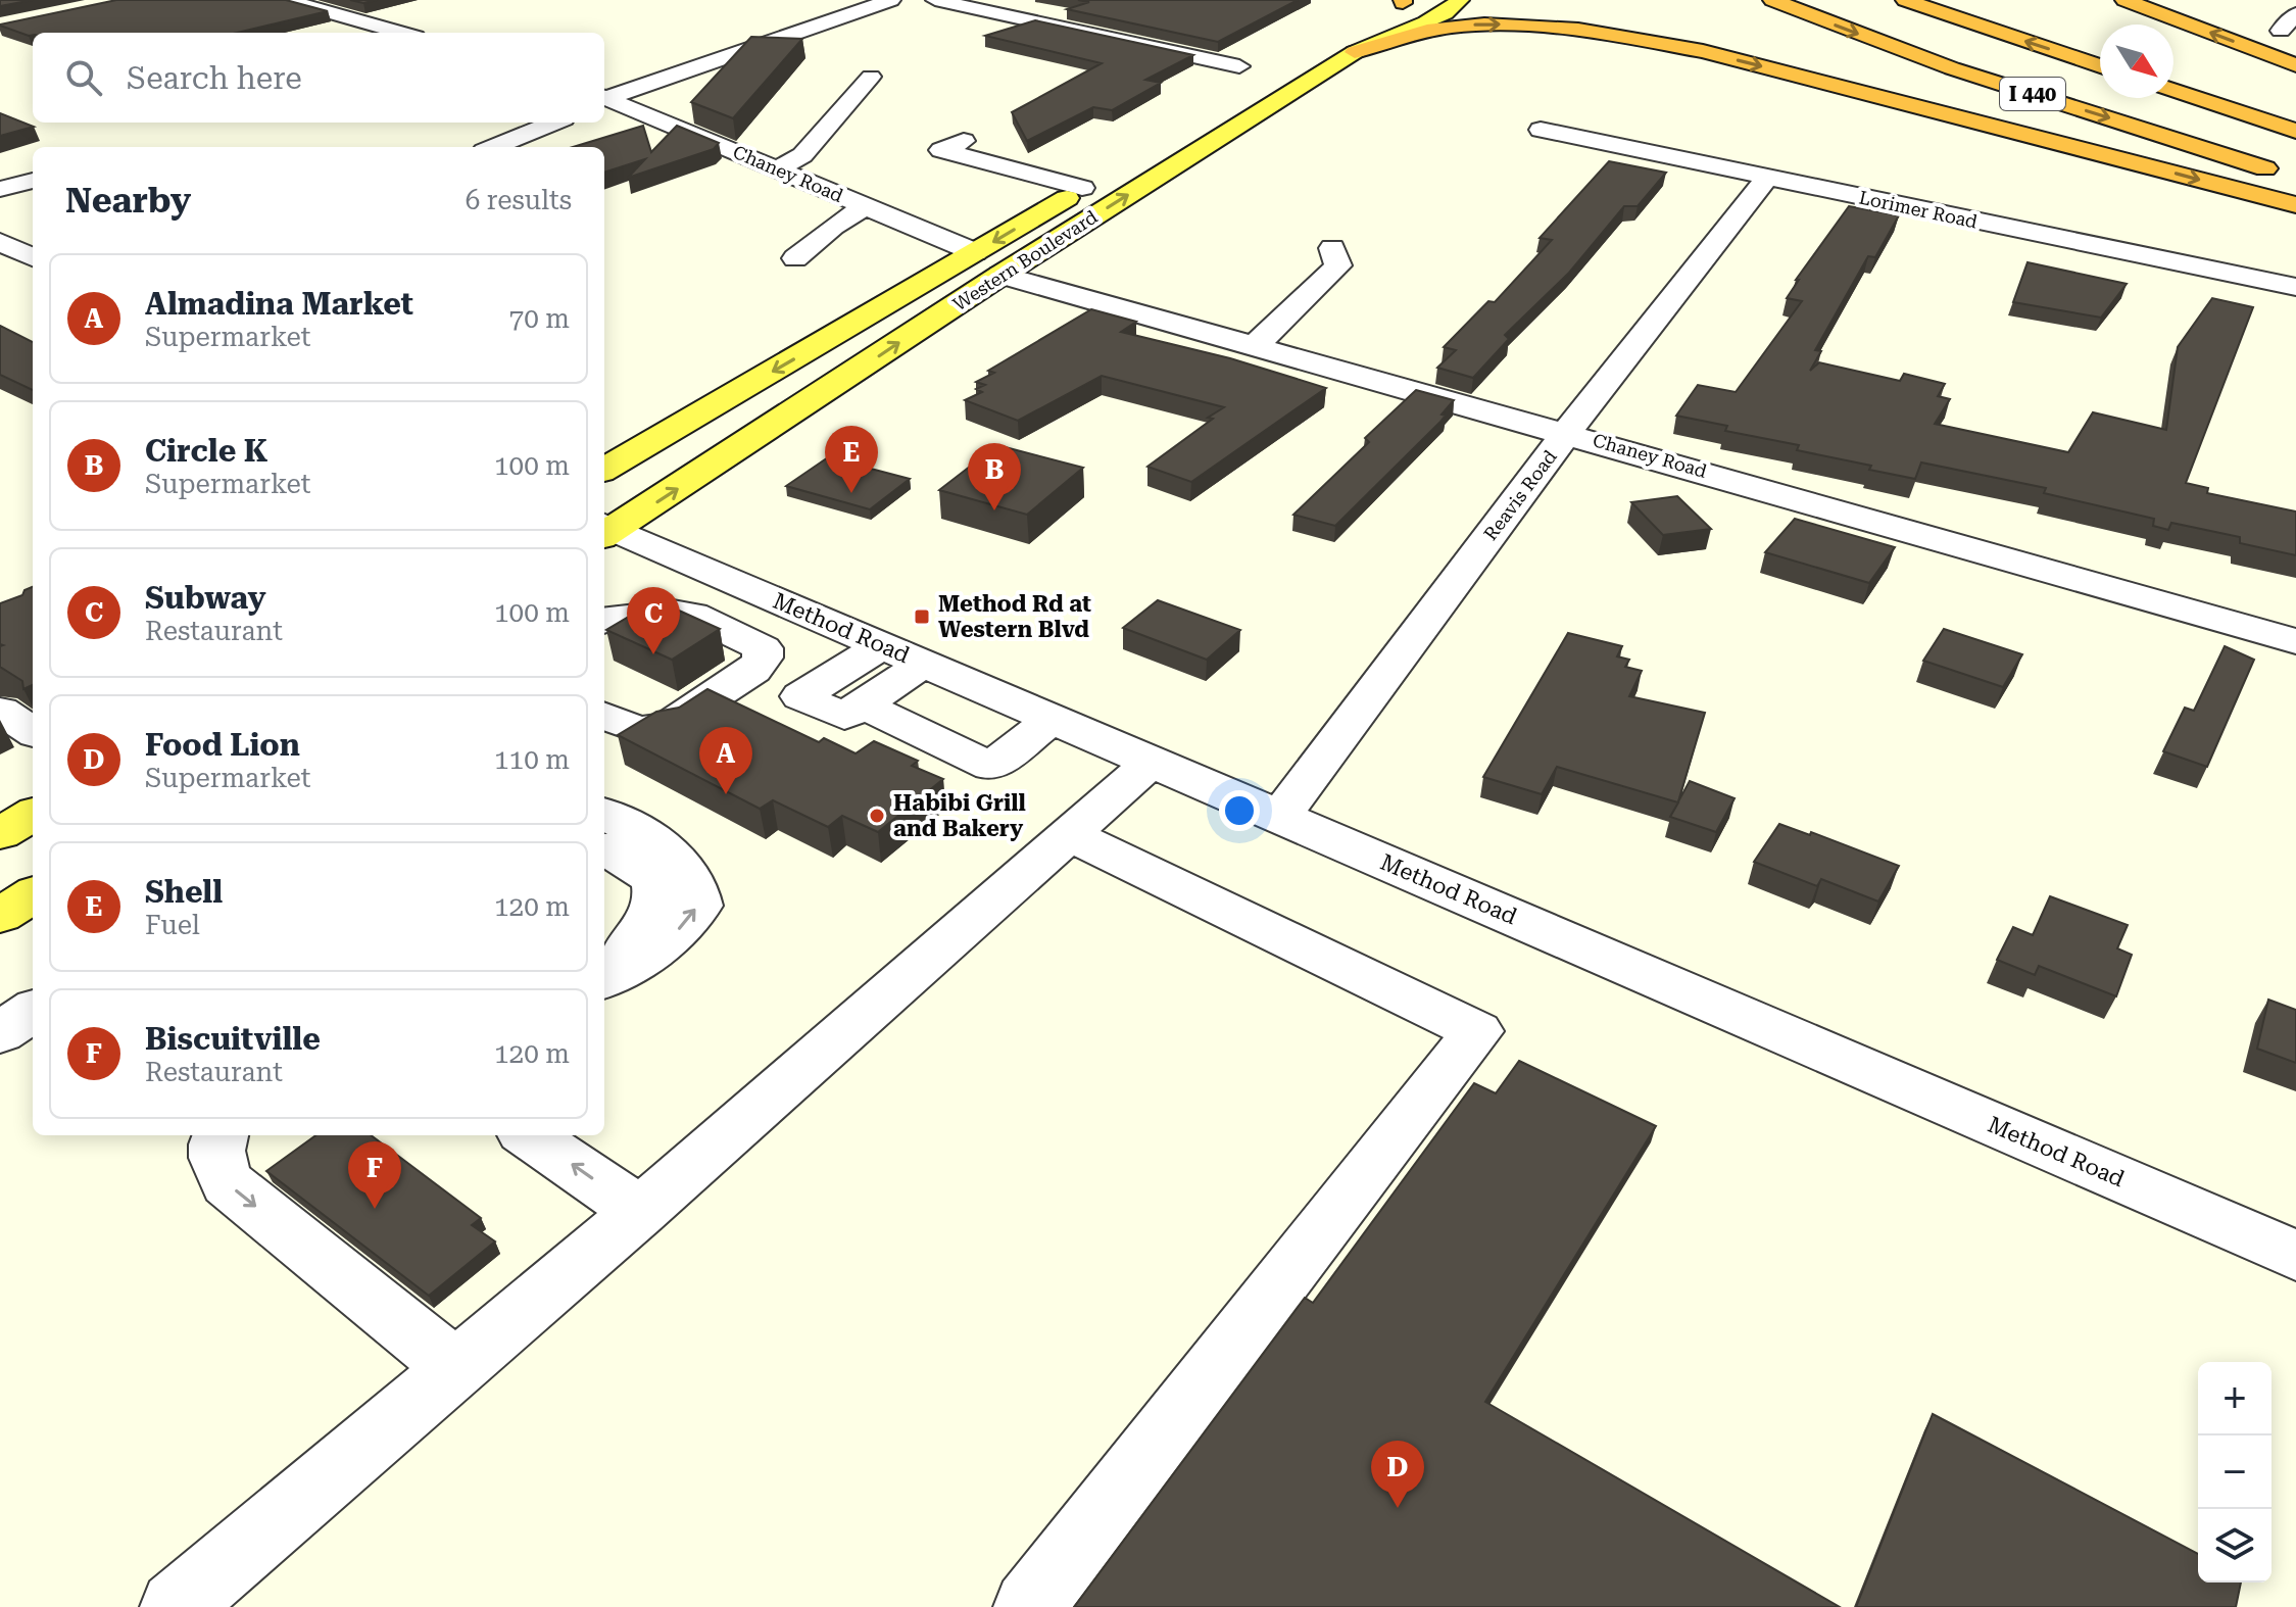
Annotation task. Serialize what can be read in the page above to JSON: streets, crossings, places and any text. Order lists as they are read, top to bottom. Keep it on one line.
{"streets":{"highway":["I 440"],"main road":["Western Boulevard"],"street":["Chaney Road","Lorimer Road","Reavis Road","Method Road"]},"crossings":[["Chaney Road","Western Boulevard"],["Chaney Road","Reavis Road"],["Lorimer Road","Reavis Road"],["Western Boulevard","Method Road"],["Reavis Road","Method Road"]],"places":{"transit":["Method Rd at Western Blvd"],"other":["Habibi Grill and Bakery"]},"north":"bottom right","page":{"search":"Search here","heading":["Nearby","6 results"],"list":[{"mark":"A","name":"Almadina Market","note":"Supermarket","value":"70 m"},{"mark":"B","name":"Circle K","note":"Supermarket","value":"100 m"},{"mark":"C","name":"Subway","note":"Restaurant","value":"100 m"},{"mark":"D","name":"Food Lion","note":"Supermarket","value":"110 m"},{"mark":"E","name":"Shell","note":"Fuel","value":"120 m"},{"mark":"F","name":"Biscuitville","note":"Restaurant","value":"120 m"}],"pins":["E","B","C","A","F","D"],"map_buttons":["+","−"]}}
